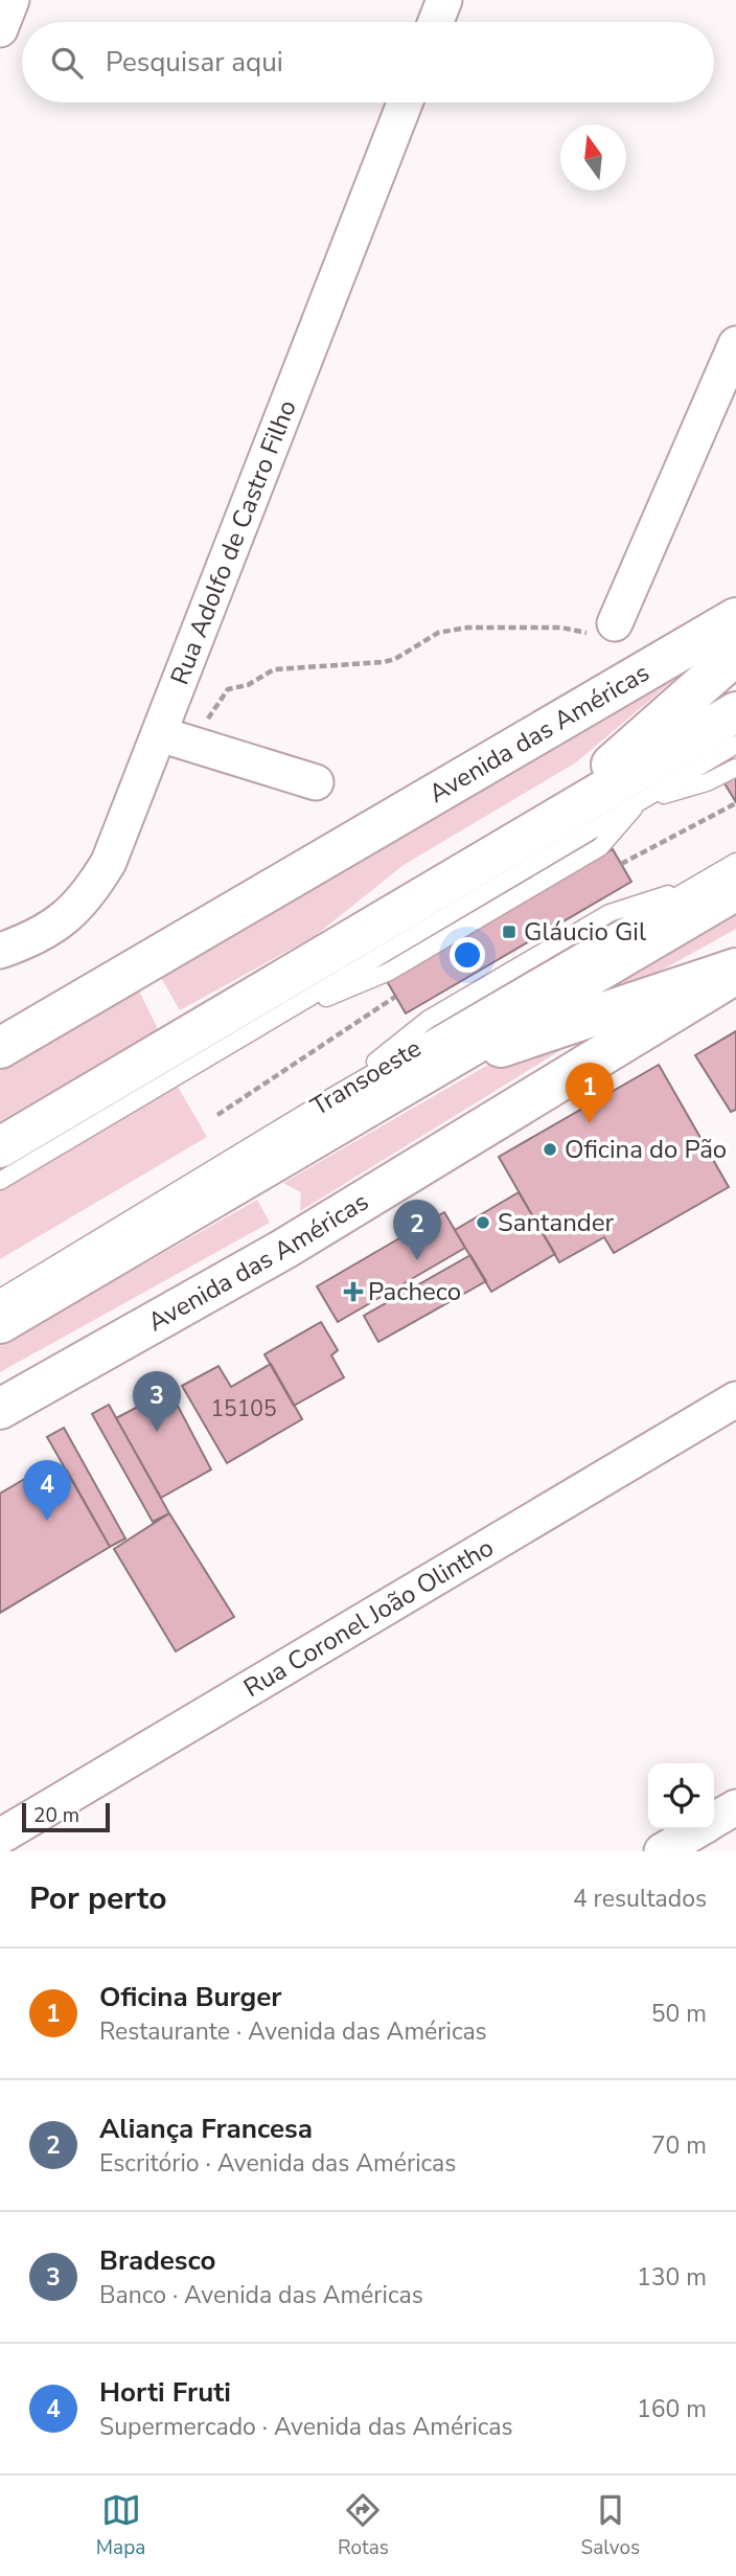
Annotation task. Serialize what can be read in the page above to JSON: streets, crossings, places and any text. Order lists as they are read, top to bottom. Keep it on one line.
{"streets":{"main road":["Avenida das Américas"],"street":["Rua Adolfo de Castro Filho","Rua Coronel João Olintho"],"lane":["Transoeste"]},"places":{"transit":["Gláucio Gil"],"other":["Oficina do Pão","Santander"],"health":["Pacheco"]},"house_numbers":["15105"],"scale_bar":"20 m","north":"top","page":{"search":"Pesquisar aqui","pins":["1","2","3","4"],"scale":"20 m","heading":["Por perto","4 resultados"],"list":[{"mark":"1","name":"Oficina Burger","note":"Restaurante · Avenida das Américas","value":"50 m"},{"mark":"2","name":"Aliança Francesa","note":"Escritório · Avenida das Américas","value":"70 m"},{"mark":"3","name":"Bradesco","note":"Banco · Avenida das Américas","value":"130 m"},{"mark":"4","name":"Horti Fruti","note":"Supermercado · Avenida das Américas","value":"160 m"}],"nav":["Mapa","Rotas","Salvos"]}}
